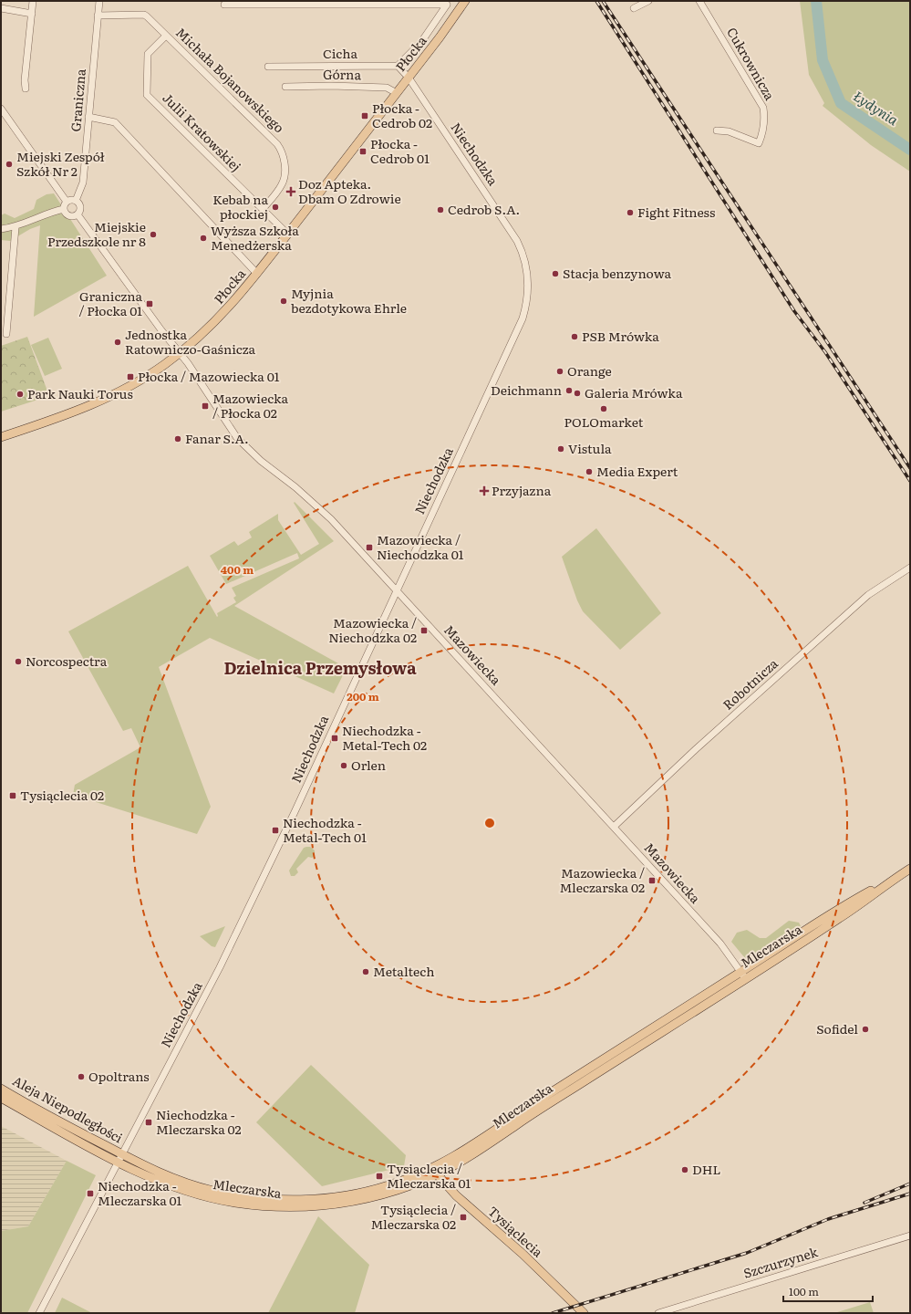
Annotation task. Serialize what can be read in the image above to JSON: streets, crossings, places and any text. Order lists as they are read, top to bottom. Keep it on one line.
{"streets":{"main road":["Płocka","Mleczarska","Aleja Niepodległości","Tysiąclecia"],"street":["Cicha","Cukrownicza","Górna","Michała Bojanowskiego","Graniczna","Julii Kratowskiej","Niechodzka","Mazowiecka","Robotnicza","Szczurzynek"]},"crossings":[["Płocka","Górna"],["Płocka","Julii Kratowskiej"],["Płocka","Niechodzka"],["Płocka","Mazowiecka"],["Michała Bojanowskiego","Graniczna"],["Michała Bojanowskiego","Julii Kratowskiej"],["Niechodzka","Mazowiecka"],["Niechodzka","Mleczarska"],["Niechodzka","Aleja Niepodległości"],["Mazowiecka","Robotnicza"],["Mazowiecka","Mleczarska"],["Mleczarska","Aleja Niepodległości"],["Mleczarska","Tysiąclecia"]],"districts":["Dzielnica Przemysłowa"],"water":["Łydynia"],"places":{"transit":["Płocka - Cedrob 02","Płocka - Cedrob 01","Graniczna / Płocka 01","Płocka / Mazowiecka 01","Mazowiecka / Płocka 02","Mazowiecka / Niechodzka 01","Mazowiecka / Niechodzka 02","Niechodzka - Metal-Tech 02","Tysiąclecia 02","Niechodzka - Metal-Tech 01","Mazowiecka / Mleczarska 02","Niechodzka - Mleczarska 02","Tysiąclecia / Mleczarska 01","Niechodzka - Mleczarska 01","Tysiąclecia / Mleczarska 02"],"other":["Miejski Zespół Szkół Nr 2","Kebab na płockiej","Cedrob S.A.","Fight Fitness","Miejskie Przedszkole nr 8","Wyższa Szkoła Menedżerska","Stacja benzynowa","Myjnia bezdotykowa Ehrle","PSB Mrówka","Jednostka Ratowniczo-Gaśnicza","Orange","Deichmann","Galeria Mrówka","Park Nauki Torus","POLOmarket","Fanar S.A.","Vistula","Media Expert","Norcospectra","Orlen","Metaltech","Sofidel","Opoltrans","DHL"],"health":["Doz Apteka. Dbam O Zdrowie","Przyjazna"]},"scale_bar":"100 m","rings":["400 m","200 m"]}
